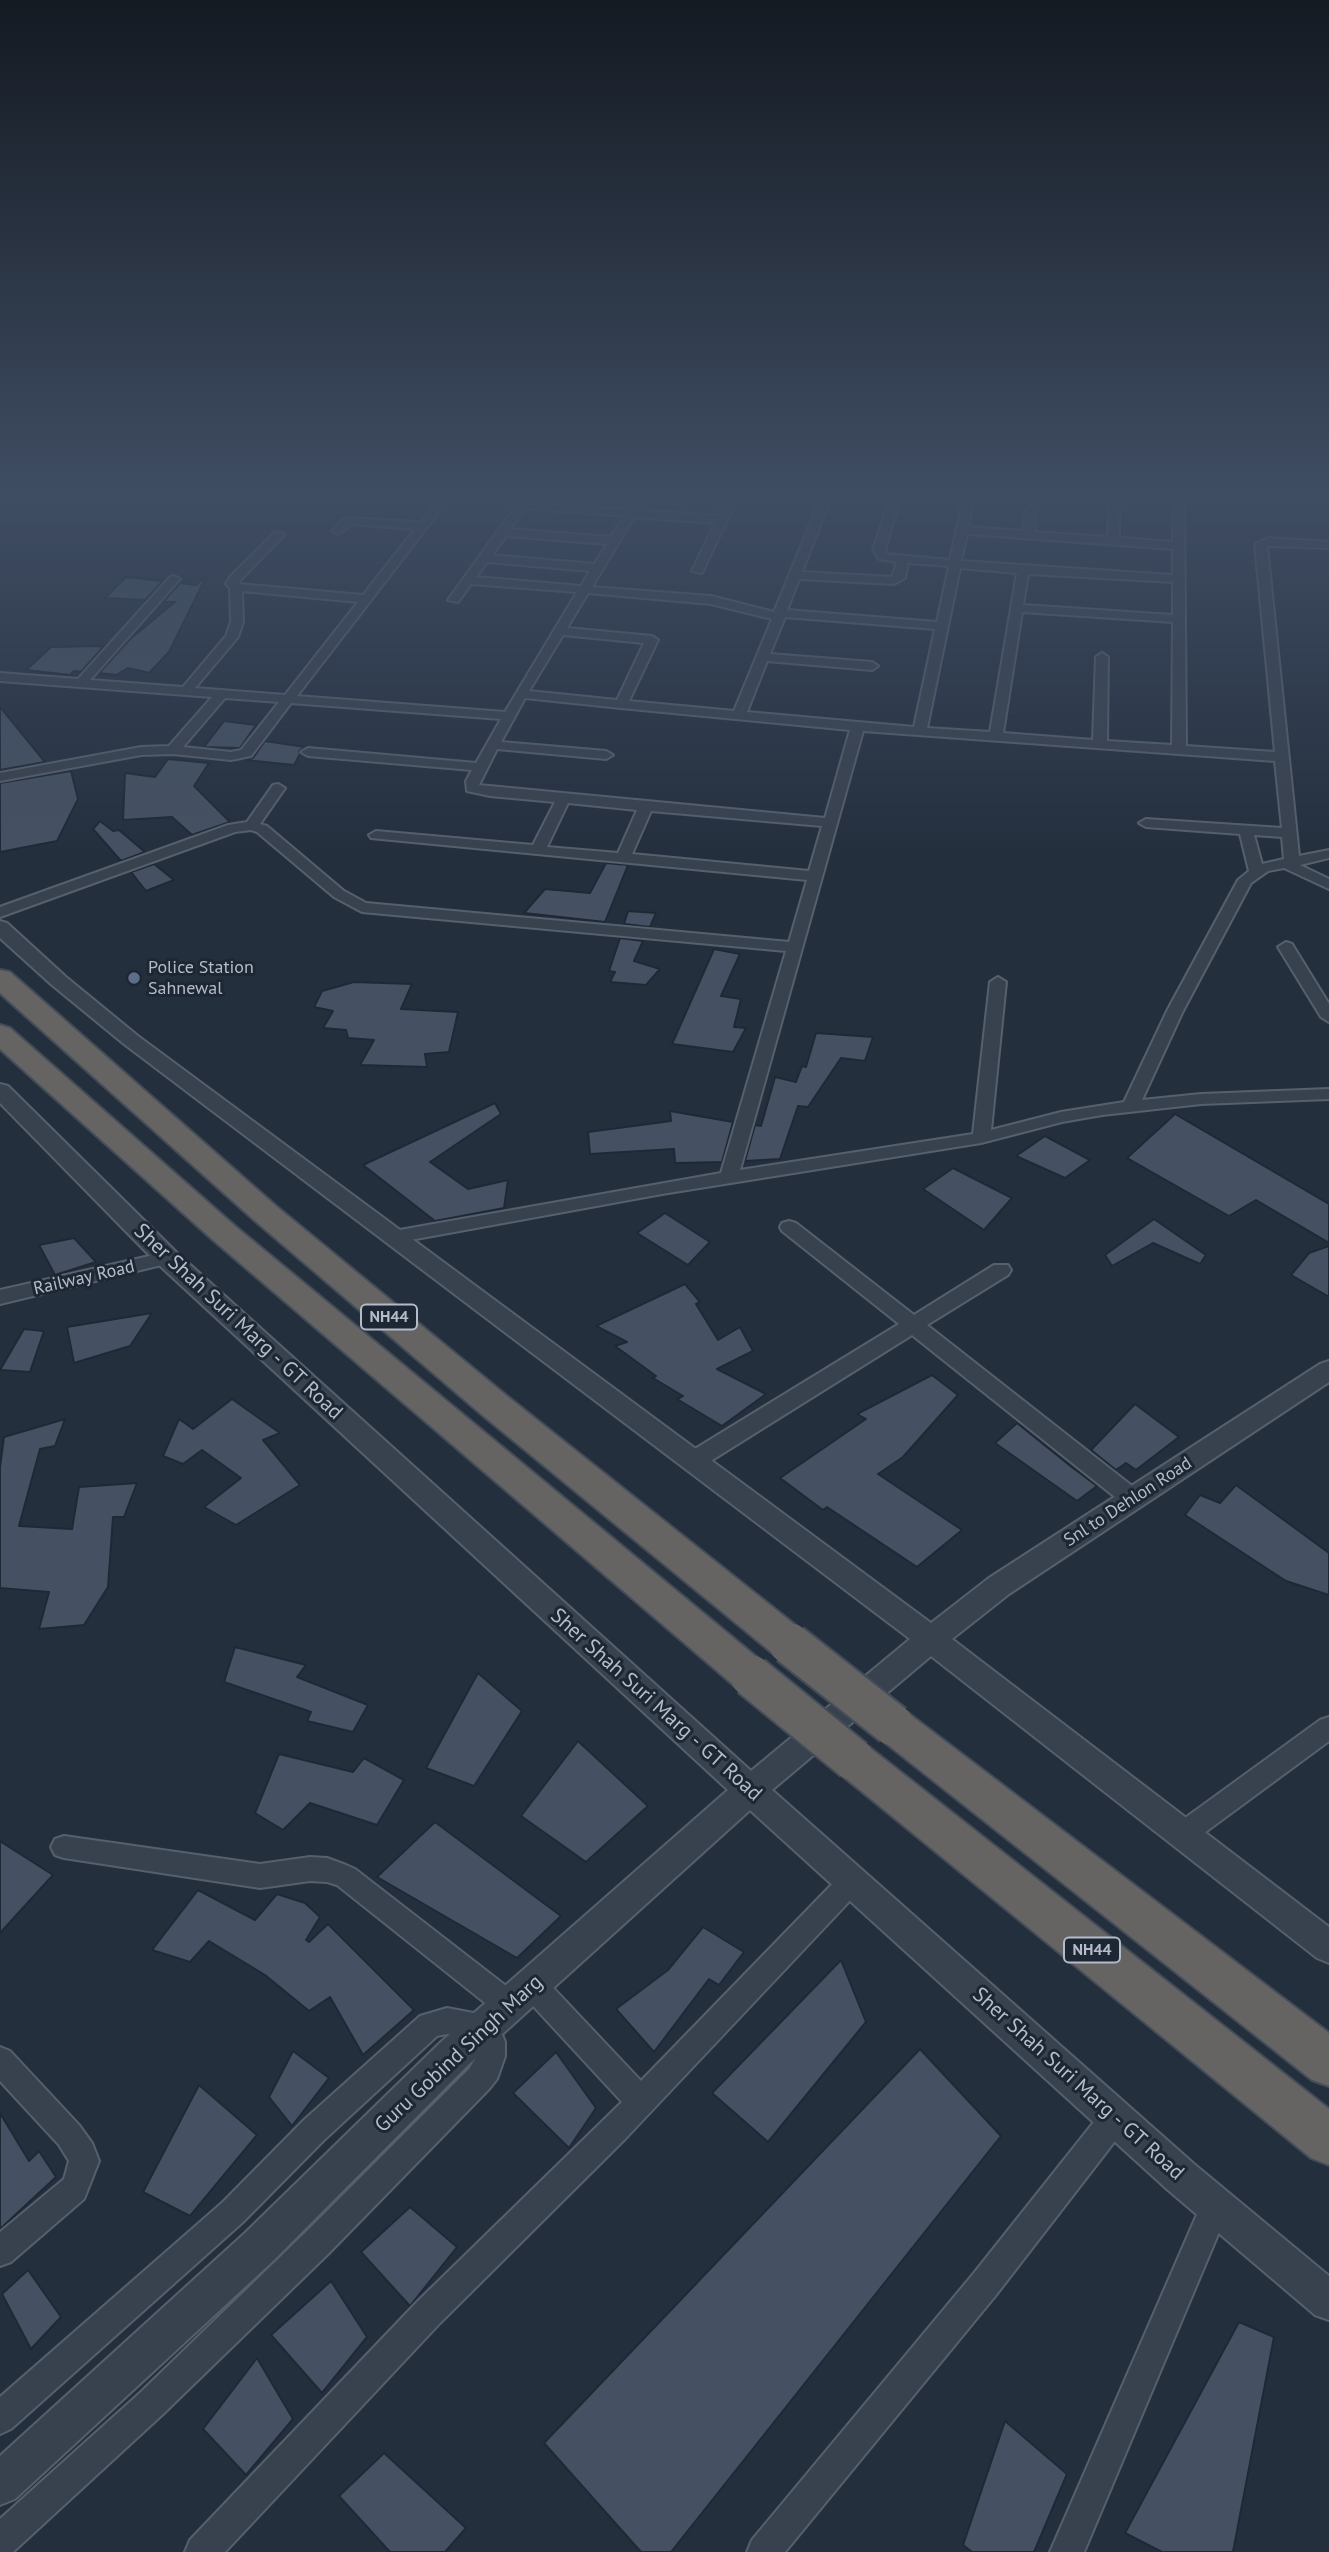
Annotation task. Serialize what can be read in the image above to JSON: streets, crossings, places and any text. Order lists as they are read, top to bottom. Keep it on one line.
{"streets":{"highway":["NH44"],"street":["Railway Road","Sher Shah Suri Marg - GT Road","Snl to Dehlon Road","Guru Gobind Singh Marg"]},"crossings":[["Railway Road","Sher Shah Suri Marg - GT Road"],["Sher Shah Suri Marg - GT Road","Guru Gobind Singh Marg"],["Snl to Dehlon Road","Guru Gobind Singh Marg"]],"places":["Police Station Sahnewal"]}
